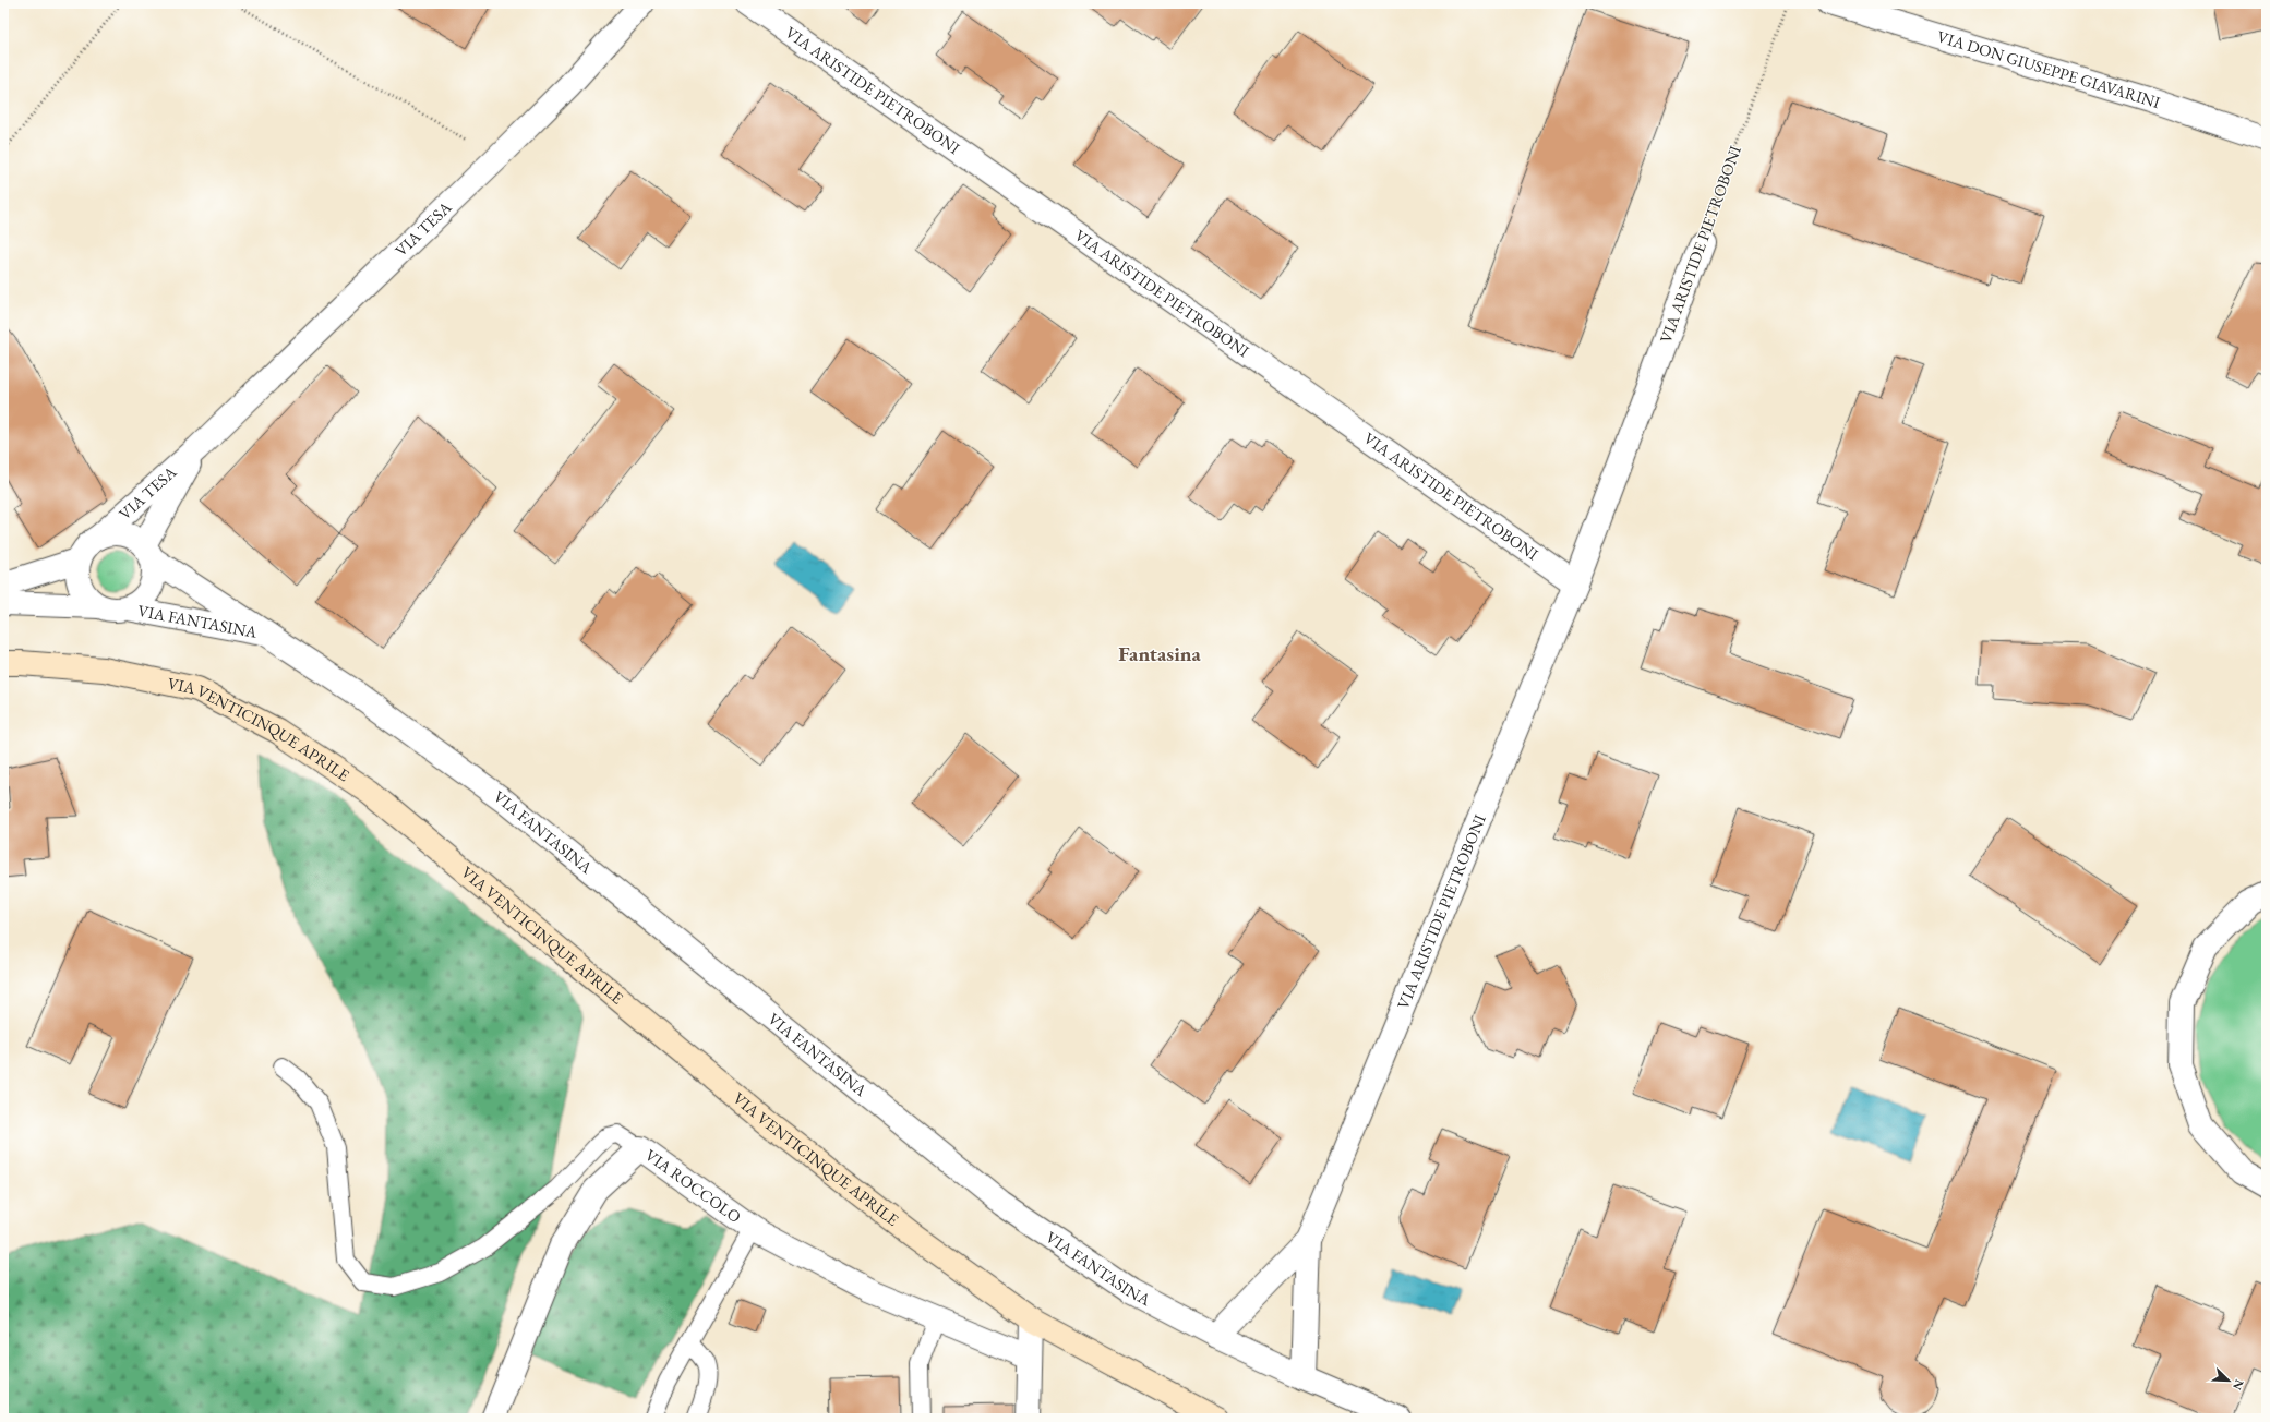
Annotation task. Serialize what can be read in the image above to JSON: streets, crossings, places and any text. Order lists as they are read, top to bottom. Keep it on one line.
{"streets":{"street":["VIA DON GIUSEPPE GIAVARINI","VIA ARISTIDE PIETROBONI","VIA TESA","VIA FANTASINA","VIA VENTICINQUE APRILE","VIA ROCCOLO"]},"crossings":[["VIA ARISTIDE PIETROBONI","VIA FANTASINA"],["VIA TESA","VIA FANTASINA"]],"districts":["Fantasina"],"north":"bottom right"}
